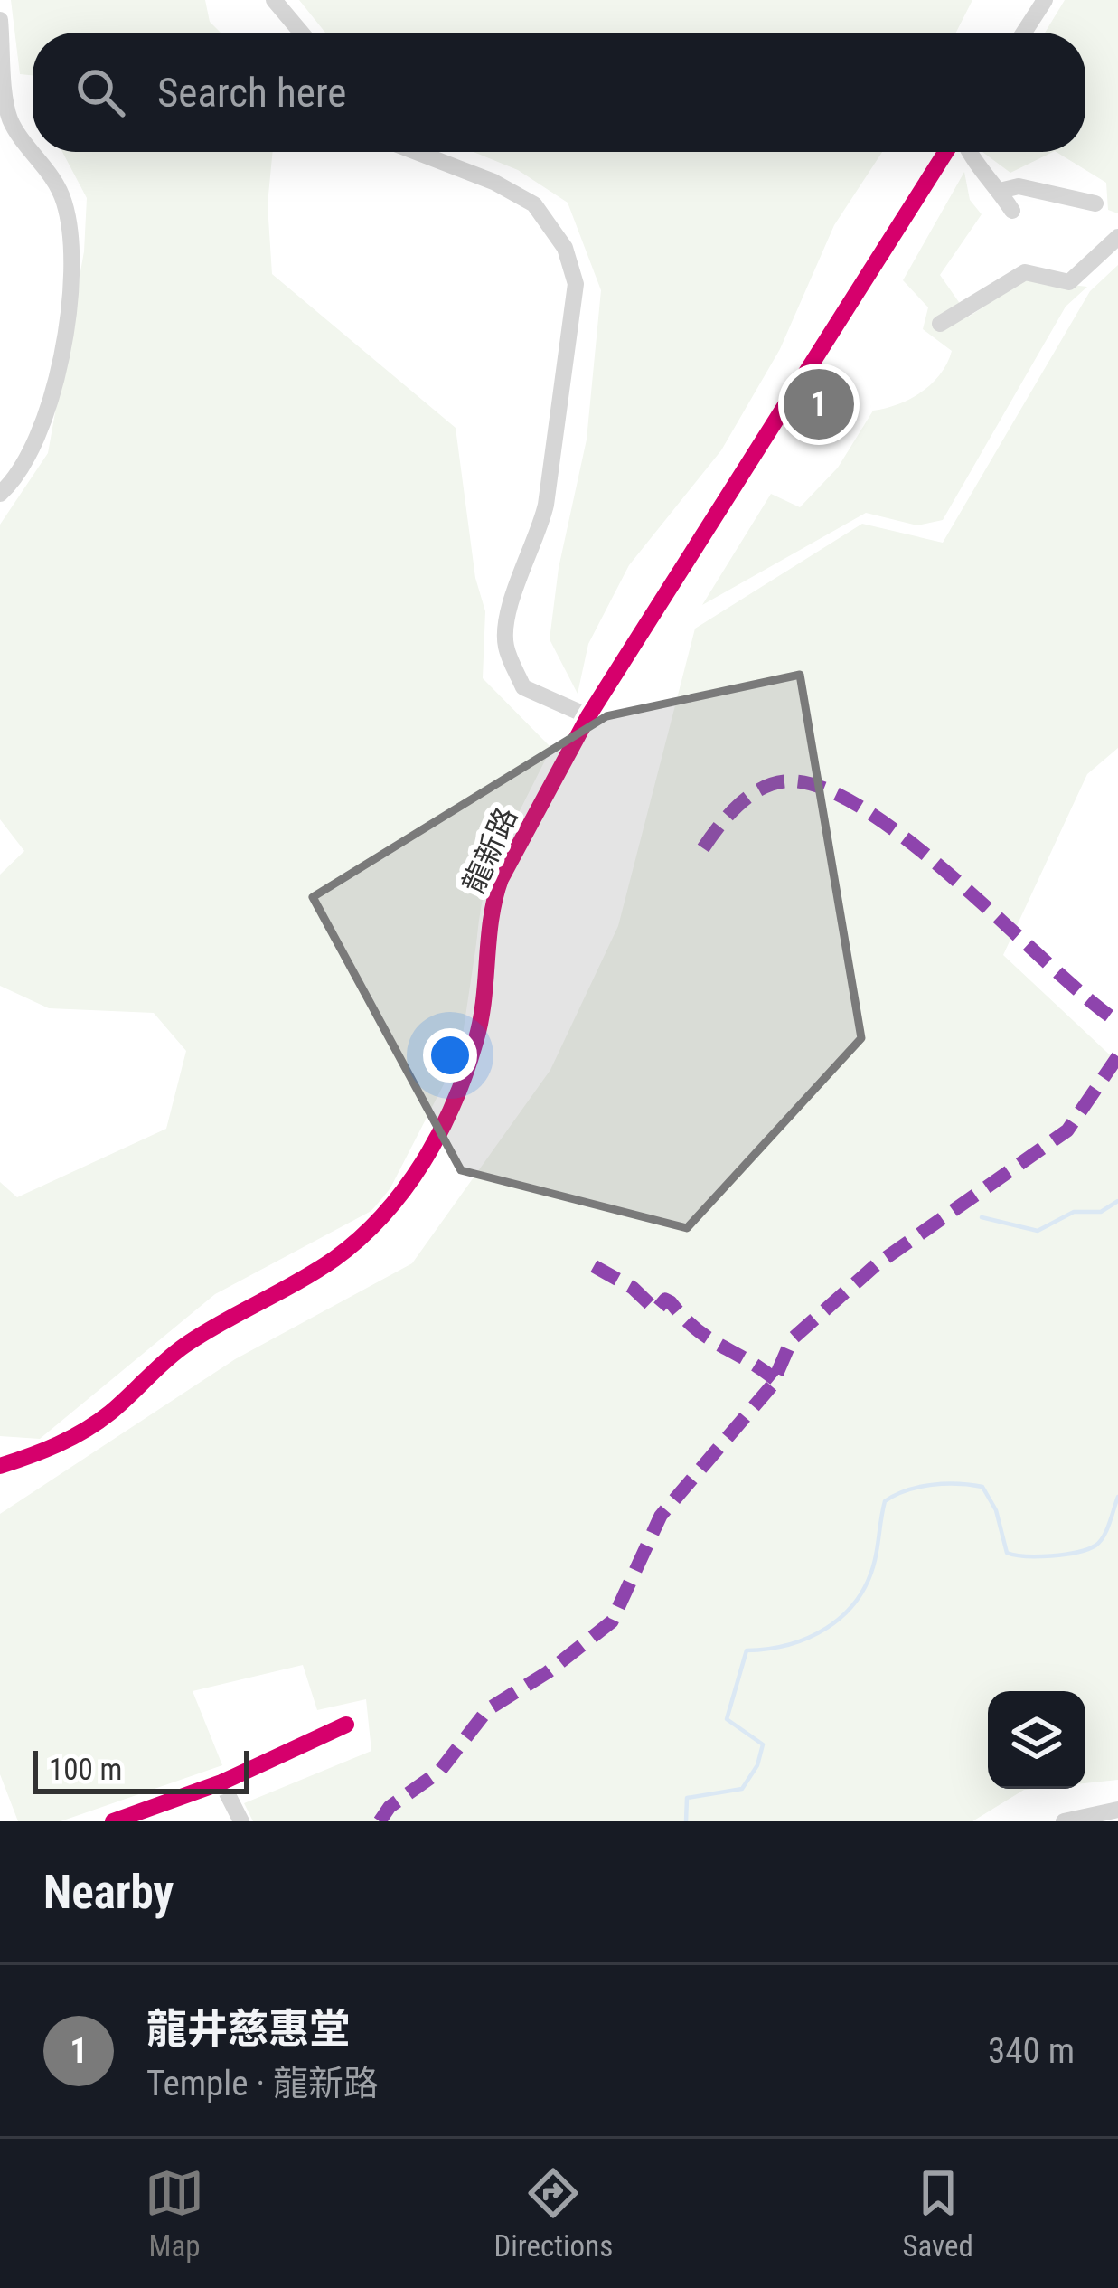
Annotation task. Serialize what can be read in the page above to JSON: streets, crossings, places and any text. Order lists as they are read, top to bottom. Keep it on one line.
{"streets":{"street":["龍新路"]},"scale_bar":"100 m","page":{"search":"Search here","pins":"1","scale":"100 m","heading":"Nearby","list":[{"mark":"1","name":"龍井慈惠堂","note":"Temple · 龍新路","value":"340 m"}],"nav":["Map","Directions","Saved"]}}
